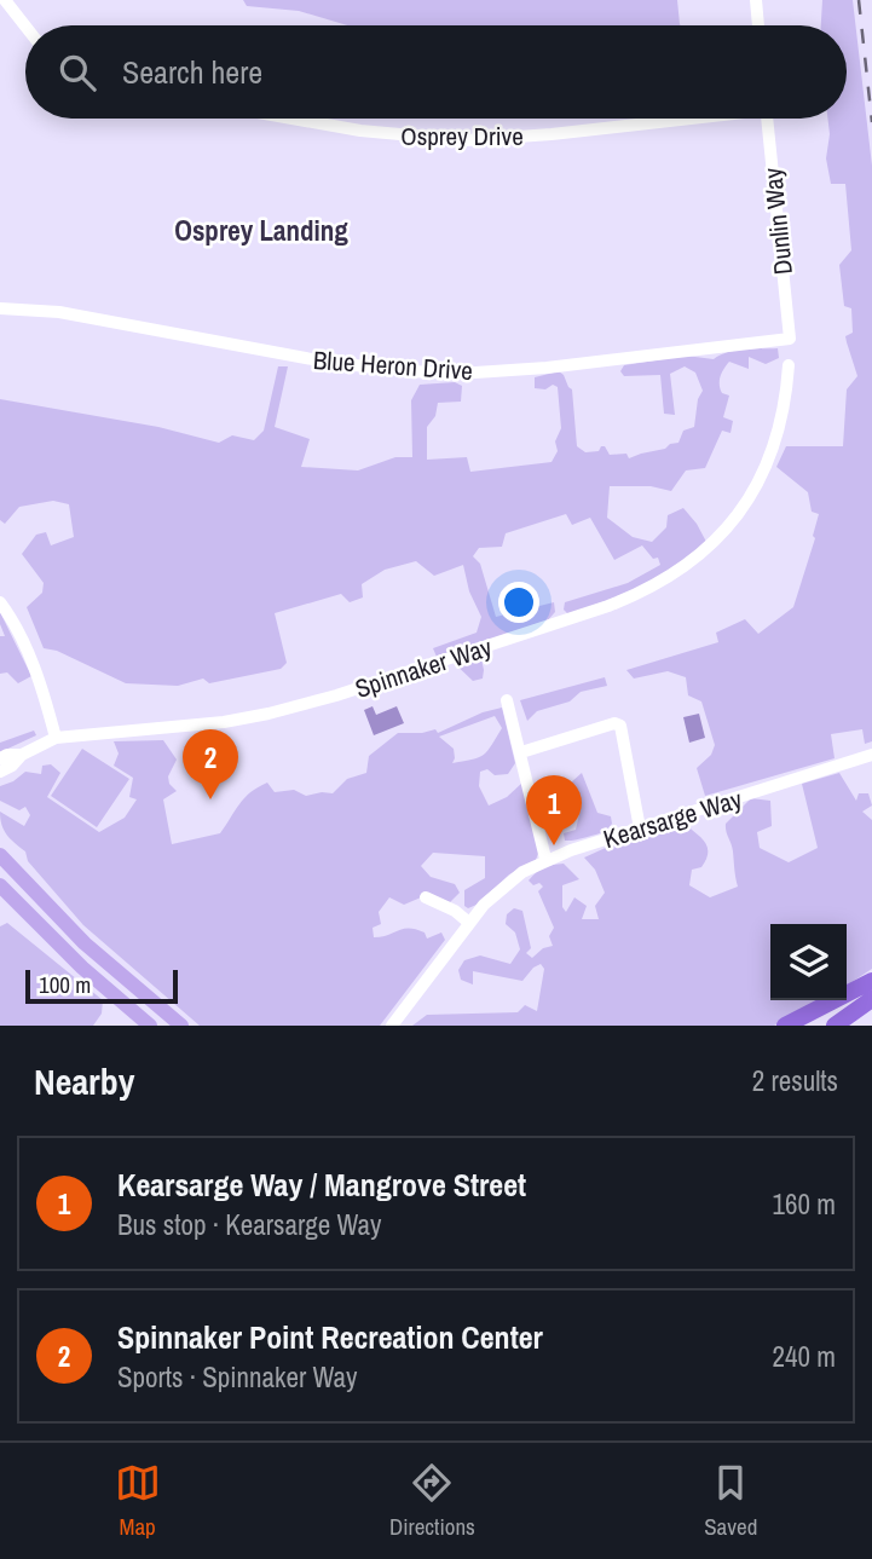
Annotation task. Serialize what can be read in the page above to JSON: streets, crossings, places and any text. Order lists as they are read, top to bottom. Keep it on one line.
{"streets":{"street":["Osprey Drive","Dunlin Way","Blue Heron Drive","Spinnaker Way","Kearsarge Way"]},"crossings":[["Dunlin Way","Blue Heron Drive"]],"districts":["Osprey Landing"],"scale_bar":"100 m","page":{"search":"Search here","pins":["2","1"],"scale":"100 m","heading":["Nearby","2 results"],"list":[{"mark":"1","name":"Kearsarge Way / Mangrove Street","note":"Bus stop · Kearsarge Way","value":"160 m"},{"mark":"2","name":"Spinnaker Point Recreation Center","note":"Sports · Spinnaker Way","value":"240 m"}],"nav":["Map","Directions","Saved"]}}
